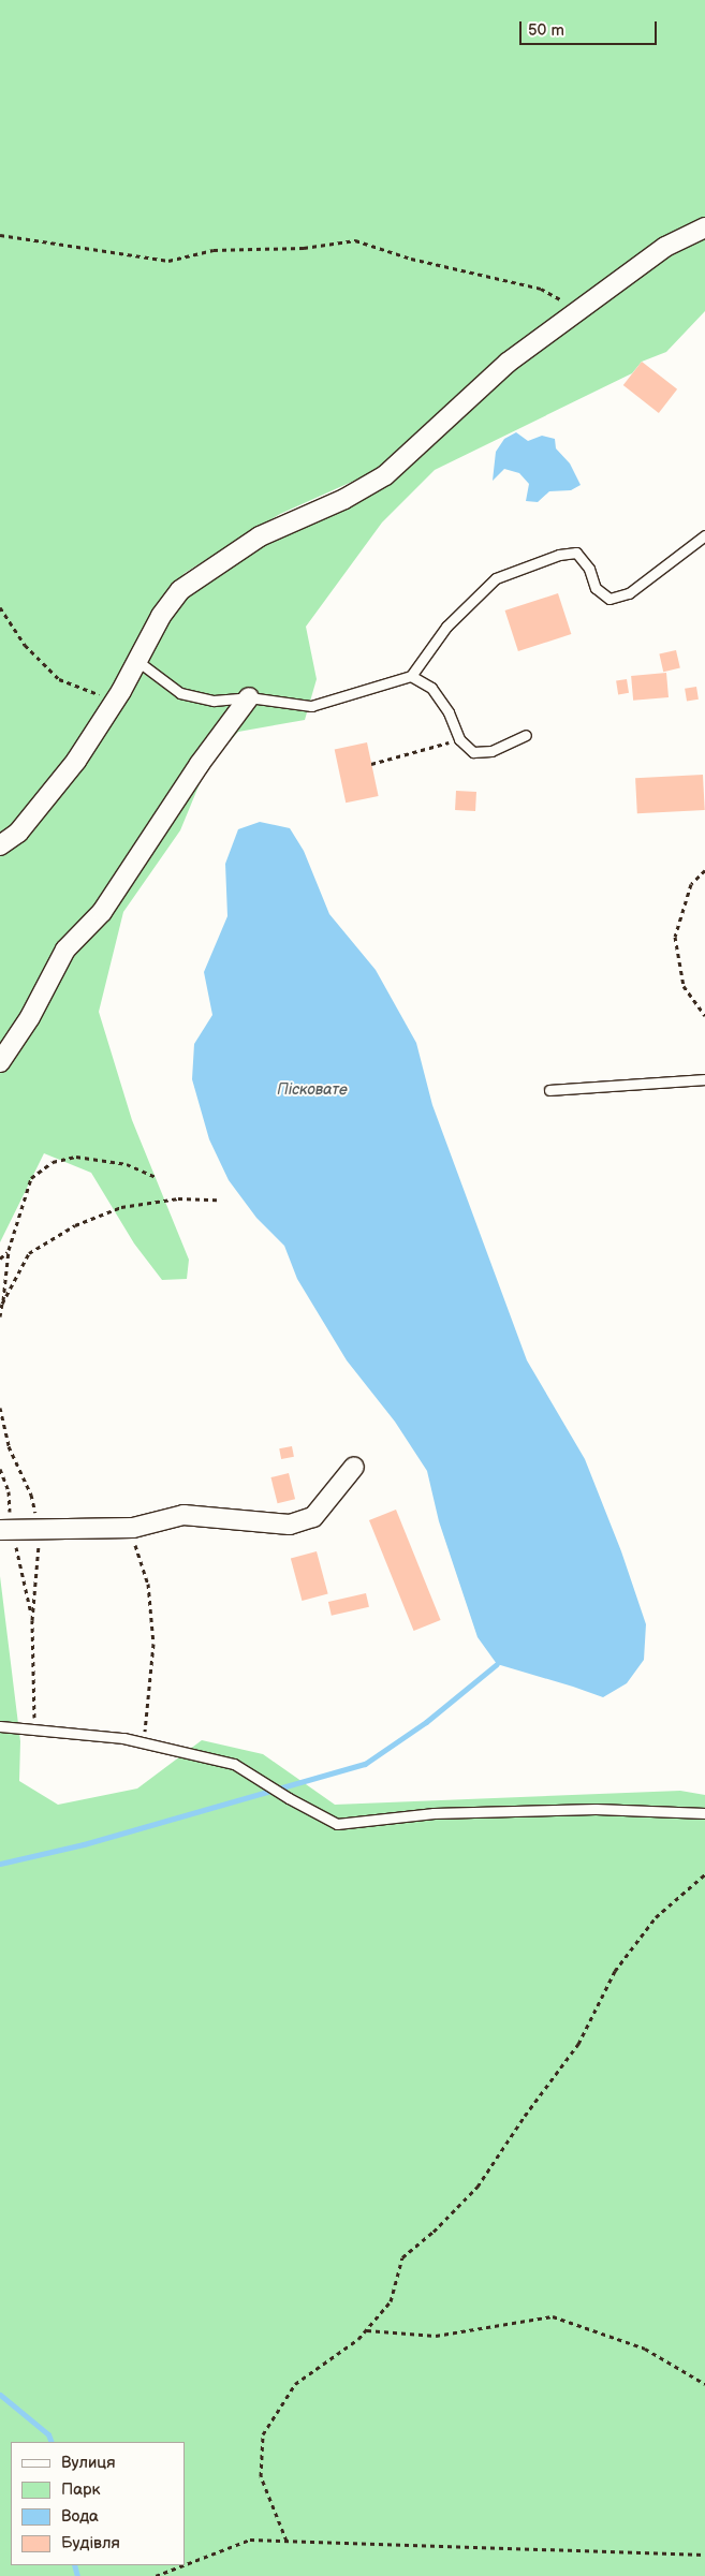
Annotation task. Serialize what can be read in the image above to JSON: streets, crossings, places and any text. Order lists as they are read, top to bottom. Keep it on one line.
{"water":["Пісковате"],"legend":["Вулиця","Парк","Вода","Будівля"],"scale_bar":"50 m"}
